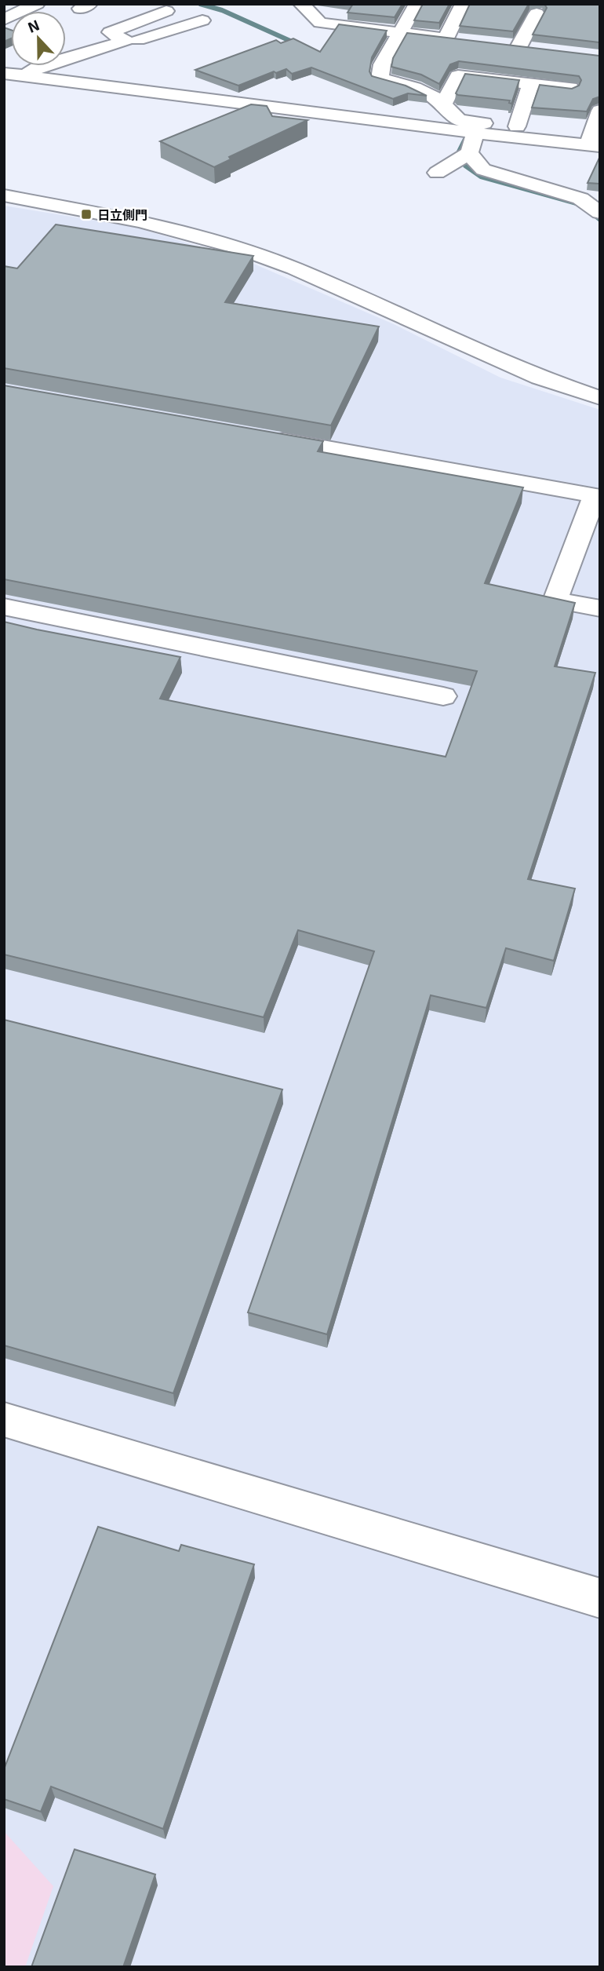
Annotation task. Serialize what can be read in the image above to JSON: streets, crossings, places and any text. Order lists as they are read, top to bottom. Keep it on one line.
{"places":{"transit":["日立側門"]},"north":"top"}
